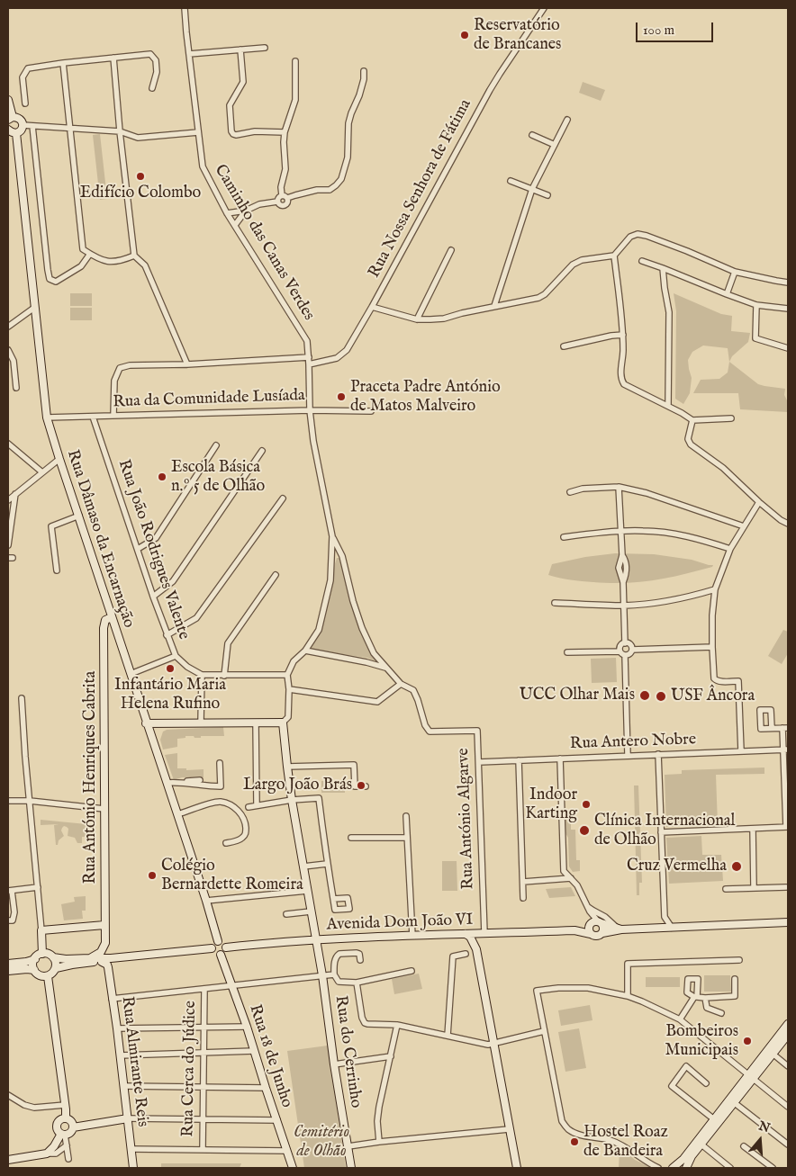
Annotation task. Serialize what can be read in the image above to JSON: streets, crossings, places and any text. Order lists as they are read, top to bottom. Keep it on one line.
{"streets":{"main road":["Rua Dâmaso da Encarnação","Rua António Henriques Cabrita","Avenida Dom João VI","Rua do Cerrinho","Rua 18 de Junho","Rua Almirante Reis"],"street":["Rua Nossa Senhora de Fátima","Caminho das Canas Verdes","Rua da Comunidade Lusíada","Rua João Rodrigues Valente","Rua Antero Nobre","Rua António Algarve","Rua Cerca do Júdice"]},"crossings":[["Rua Nossa Senhora de Fátima","Caminho das Canas Verdes"],["Caminho das Canas Verdes","Rua da Comunidade Lusíada"],["Rua da Comunidade Lusíada","Rua Dâmaso da Encarnação"],["Rua da Comunidade Lusíada","Rua João Rodrigues Valente"],["Rua Dâmaso da Encarnação","Rua António Henriques Cabrita"],["Rua Dâmaso da Encarnação","Avenida Dom João VI"],["Rua Dâmaso da Encarnação","Rua 18 de Junho"],["Rua Antero Nobre","Rua António Algarve"],["Rua António Algarve","Avenida Dom João VI"],["Avenida Dom João VI","Rua do Cerrinho"],["Avenida Dom João VI","Rua 18 de Junho"]],"parks":["Cemitério de Olhão"],"places":["Reservatório de Brancanes","Edifício Colombo","Praceta Padre António de Matos Malveiro","Escola Básica n.º 5 de Olhão","Infantário Maria Helena Rufino","UCC Olhar Mais","USF Âncora","Largo João Brás","Indoor Karting","Clínica Internacional de Olhão","Cruz Vermelha","Colégio Bernardette Romeira","Bombeiros Municipais","Hostel Roaz de Bandeira"],"scale_bar":"100 m","north":"top"}
